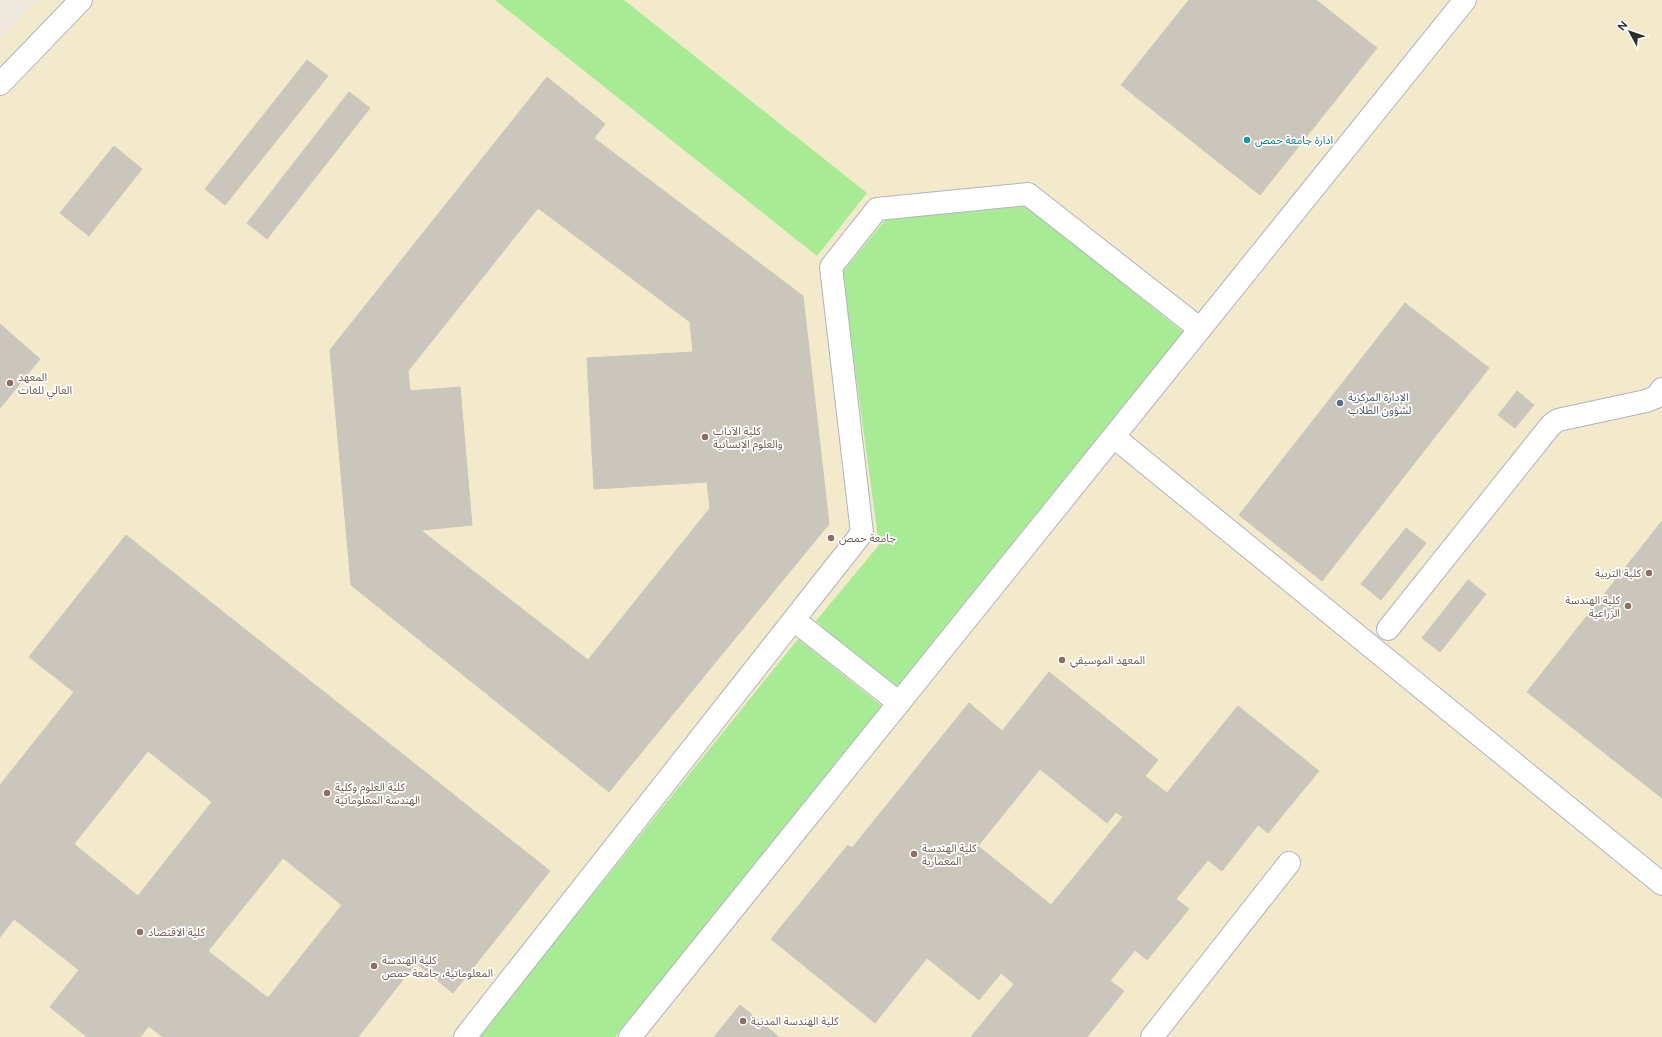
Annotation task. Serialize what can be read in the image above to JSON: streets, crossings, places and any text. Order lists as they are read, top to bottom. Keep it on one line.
{"places":["ادارة جامعة حمص","المعهد العالي للغات","الإدارة المركزية لشؤون الطلاب","كلية الآداب والعلوم الإنسانية","جامعة حمص","كلية التربية","كلية الهندسة الزراعية","المعهد الموسيقي","كلية العلوم وكلية الهندسة المعلوماتية","كلية الهندسة المعمارية","كلية الاقتصاد","كلية الهندسة المعلوماتية، جامعة حمص","كلية الهندسة المدنية"],"north":"top left"}
